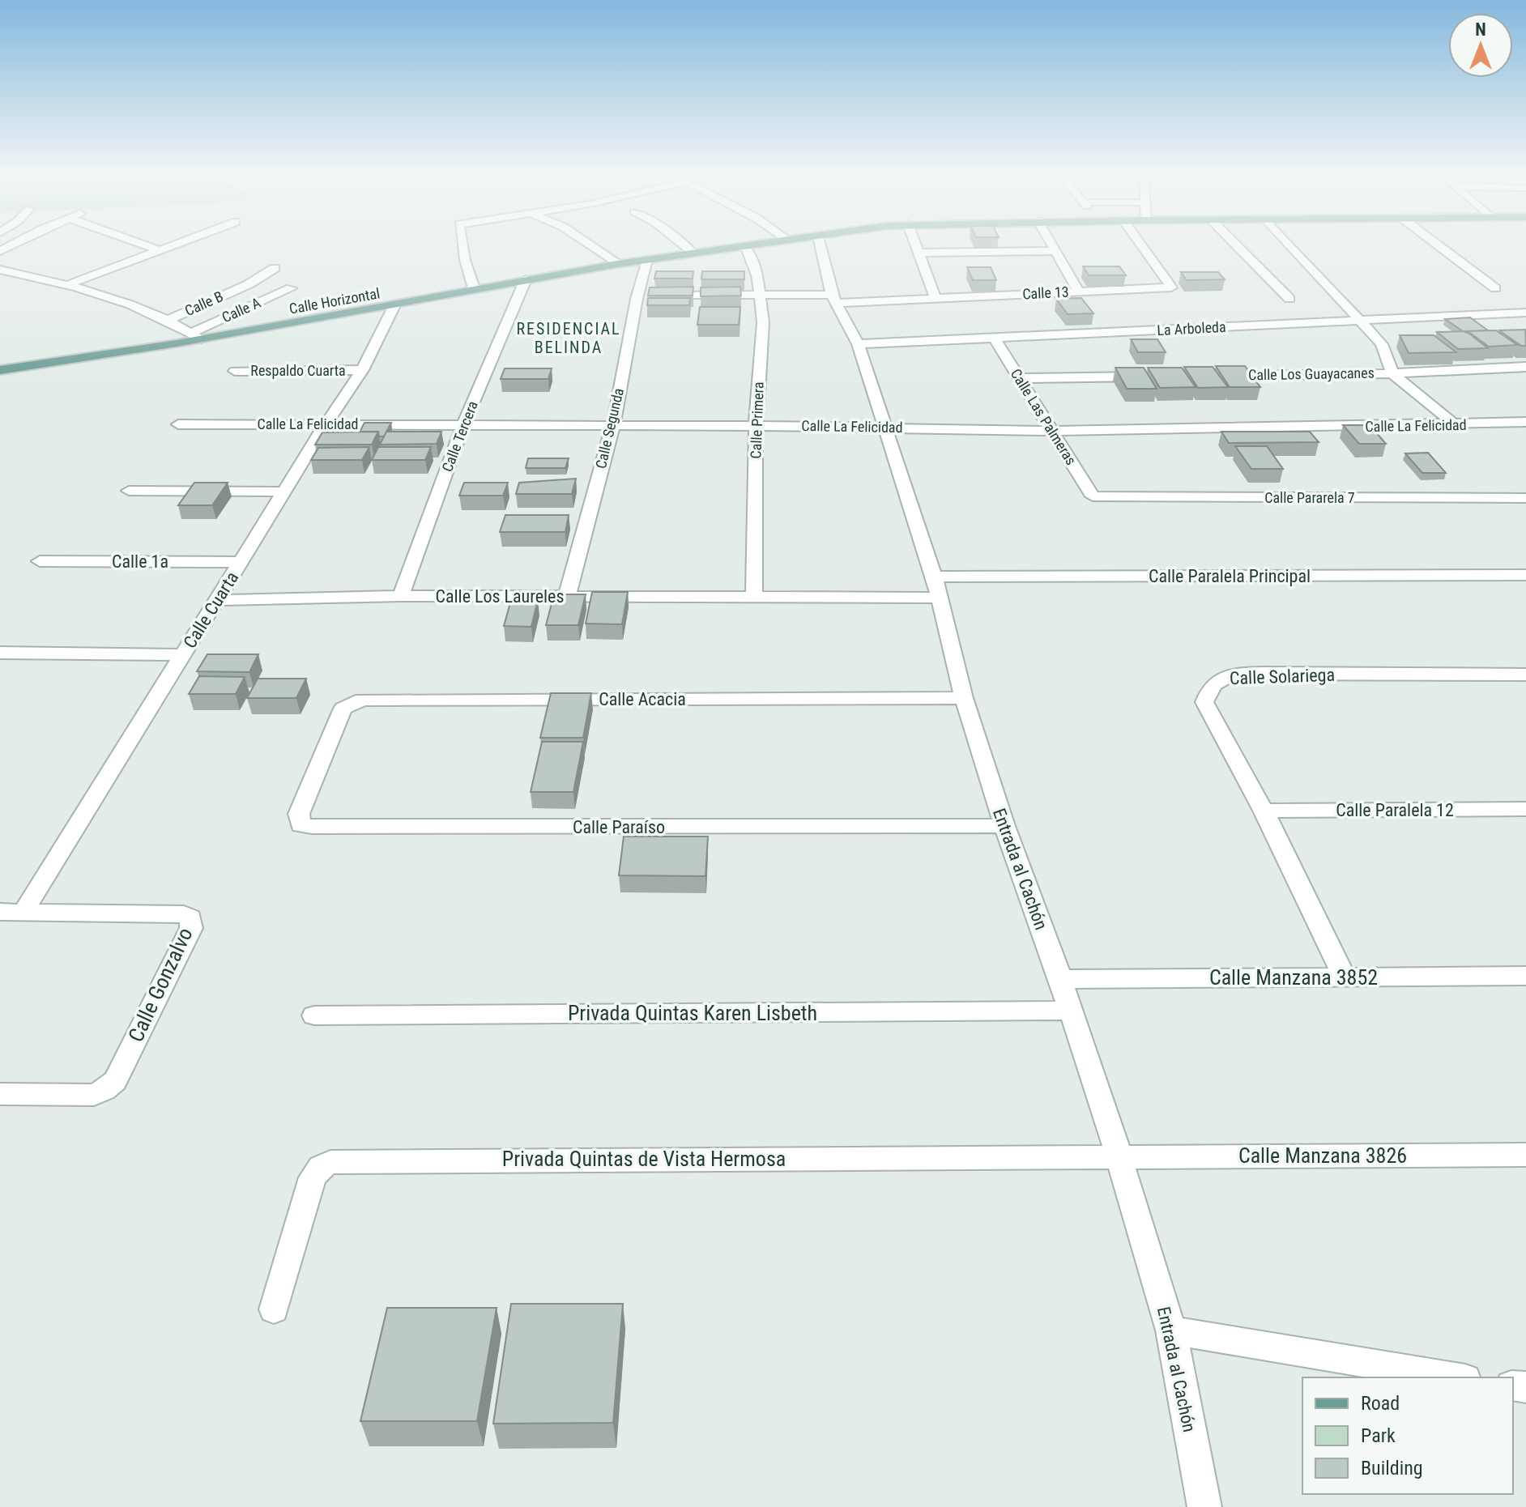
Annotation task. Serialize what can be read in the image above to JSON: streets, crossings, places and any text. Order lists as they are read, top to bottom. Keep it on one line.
{"streets":{"main road":["Calle Horizontal"],"street":["Calle 13","Calle B","Calle A","La Arboleda","Respaldo Cuarta","Calle Los Guayacanes","Calle Las Palmeras","Calle Primera","Calle La Felicidad","Calle Segunda","Calle Tercera","Calle Pararela 7","Calle 1a","Calle Paralela Principal","Calle Los Laureles","Calle Cuarta","Calle Solariega","Calle Acacia","Calle Paralela 12","Calle Paraíso","Entrada al Cachón","Calle Manzana 3852","Calle Gonzalvo","Privada Quintas Karen Lisbeth","Calle Manzana 3826","Privada Quintas de Vista Hermosa"]},"crossings":[["Calle 13","Calle Primera"],["Calle 13","Calle Segunda"],["Calle 13","Entrada al Cachón"],["Calle Horizontal","Calle A"],["Calle Horizontal","Calle Primera"],["Calle Horizontal","Calle Segunda"],["Calle Horizontal","Calle Tercera"],["Calle Horizontal","Calle Cuarta"],["La Arboleda","Calle Las Palmeras"],["La Arboleda","Entrada al Cachón"],["Respaldo Cuarta","Calle Cuarta"],["Calle Las Palmeras","Calle La Felicidad"],["Calle Las Palmeras","Calle Pararela 7"],["Calle Primera","Calle La Felicidad"],["Calle Primera","Calle Los Laureles"],["Calle La Felicidad","Calle Segunda"],["Calle La Felicidad","Calle Tercera"],["Calle La Felicidad","Calle Cuarta"],["Calle La Felicidad","Entrada al Cachón"],["Calle Segunda","Calle Los Laureles"],["Calle Tercera","Calle Los Laureles"],["Calle 1a","Calle Cuarta"],["Calle Paralela Principal","Calle Los Laureles"],["Calle Paralela Principal","Entrada al Cachón"],["Calle Los Laureles","Calle Cuarta"],["Calle Los Laureles","Entrada al Cachón"],["Calle Cuarta","Calle Gonzalvo"],["Calle Solariega","Calle Paralela 12"],["Calle Solariega","Calle Manzana 3852"],["Calle Acacia","Calle Paraíso"],["Calle Acacia","Entrada al Cachón"],["Calle Paraíso","Entrada al Cachón"],["Entrada al Cachón","Calle Manzana 3852"],["Entrada al Cachón","Privada Quintas Karen Lisbeth"],["Entrada al Cachón","Calle Manzana 3826"],["Entrada al Cachón","Privada Quintas de Vista Hermosa"],["Calle Manzana 3826","Privada Quintas de Vista Hermosa"]],"districts":["RESIDENCIAL BELINDA"],"legend":["Road","Park","Building"],"north":"top"}
